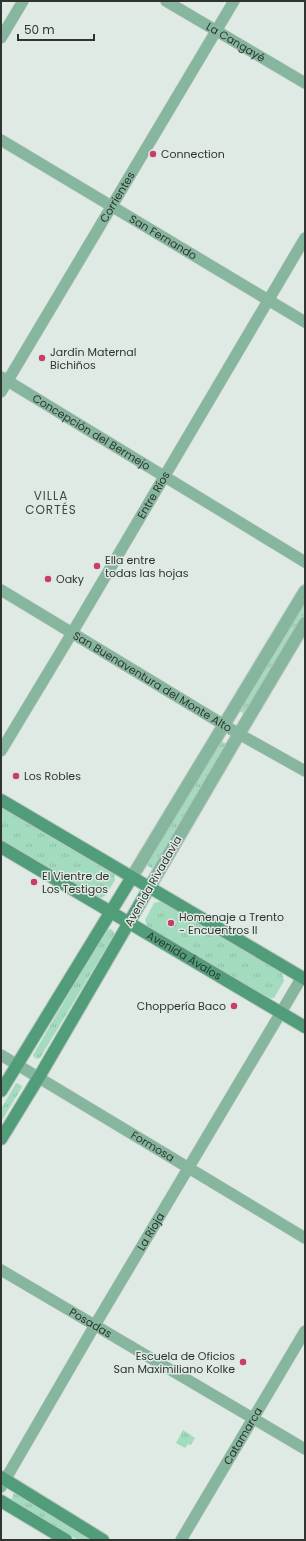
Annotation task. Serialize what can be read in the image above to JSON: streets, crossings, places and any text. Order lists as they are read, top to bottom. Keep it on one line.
{"streets":{"main road":["Avenida Rivadavia","Avenida Ávalos"],"street":["La Cangayé","Corrientes","San Fernando","Concepción del Bermejo","Entre Ríos","San Buenaventura del Monte Alto","Formosa","La Rioja","Posadas","Catamarca"]},"crossings":[["La Cangayé","Corrientes"],["Corrientes","San Fernando"],["Corrientes","Concepción del Bermejo"],["San Fernando","Entre Ríos"],["Concepción del Bermejo","Entre Ríos"],["Entre Ríos","San Buenaventura del Monte Alto"],["San Buenaventura del Monte Alto","Avenida Rivadavia"],["Avenida Rivadavia","Avenida Ávalos"],["Avenida Rivadavia","Formosa"],["Avenida Ávalos","La Rioja"],["Formosa","La Rioja"],["La Rioja","Posadas"],["Posadas","Catamarca"]],"districts":["VILLA CORTÉS"],"places":["Connection","Jardín Maternal Bichiños","Ella entre todas las hojas","Oaky","Los Robles","El Vientre de Los Testigos","Homenaje a Trento - Encuentros II","Choppería Baco","Escuela de Oficios San Maximiliano Kolke"],"scale_bar":"50 m"}
